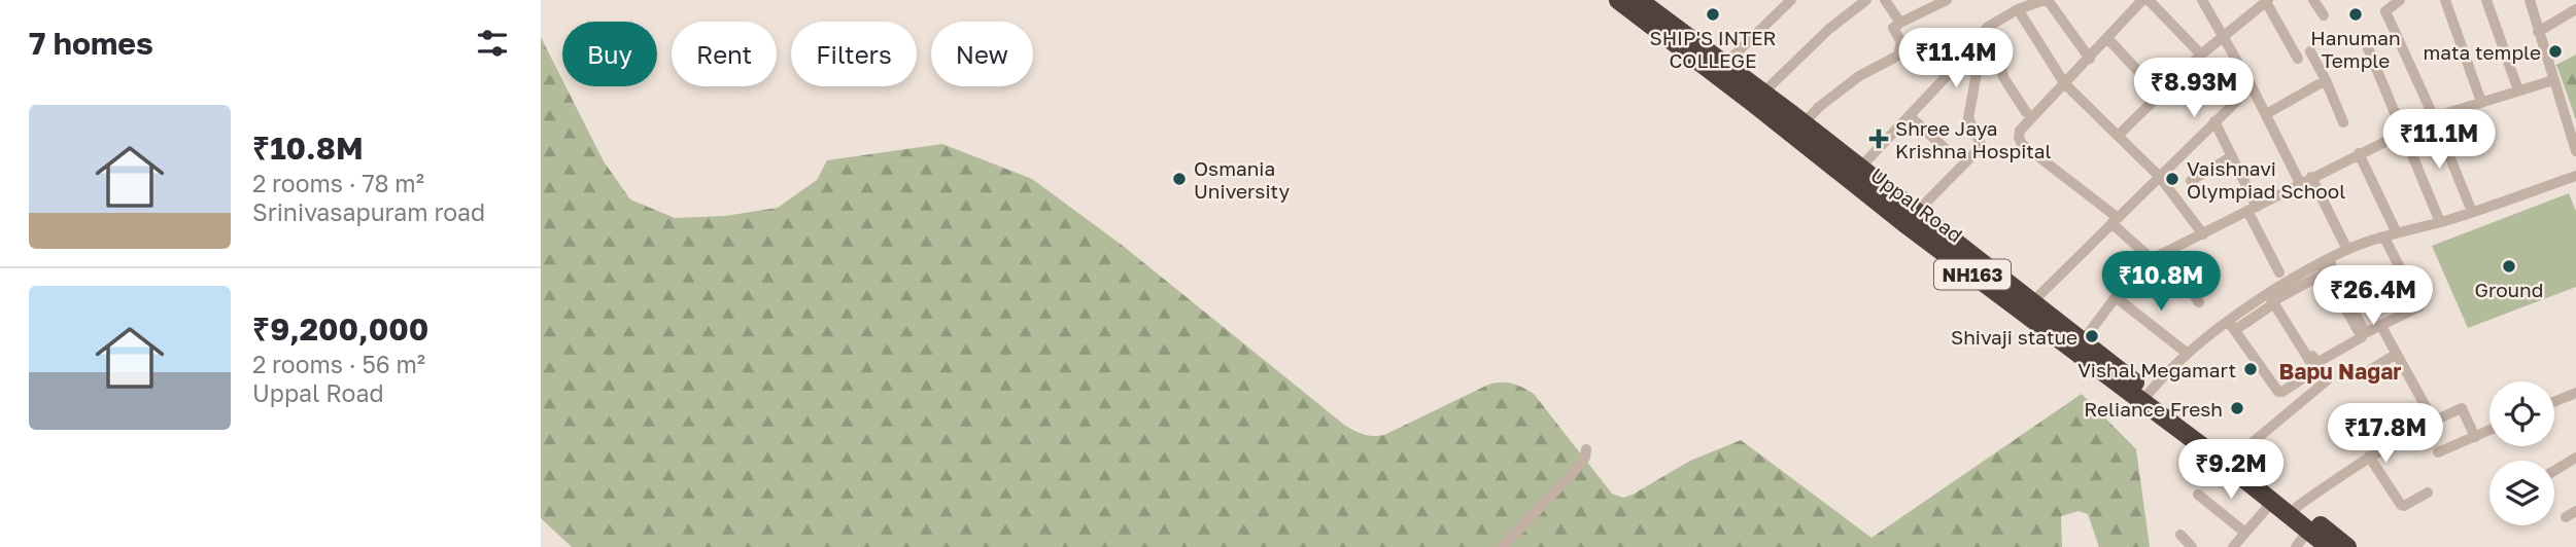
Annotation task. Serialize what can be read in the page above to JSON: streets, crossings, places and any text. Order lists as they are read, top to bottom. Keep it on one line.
{"streets":{"highway":["Uppal Road","NH163"]},"crossings":[["Uppal Road","NH163"]],"districts":["Bapu Nagar"],"places":{"other":["SHIP'S INTER COLLEGE","Hanuman Temple","mata temple","Osmania University","Vaishnavi Olympiad School","Ground","Shivaji statue","Vishal Megamart","Reliance Fresh"],"health":["Shree Jaya Krishna Hospital"]},"page":{"heading":"7 homes","chip":["Buy","Rent","Filters","New"],"price":["₹11.4M","₹8.93M","₹11.1M","₹10.8M","₹26.4M","₹17.8M","₹9.2M"],"list":[{"name":"₹10.8M","note":"2 rooms · 78 m² · Srinivasapuram road"},{"name":"₹9,200,000","note":"2 rooms · 56 m² · Uppal Road"}]}}
